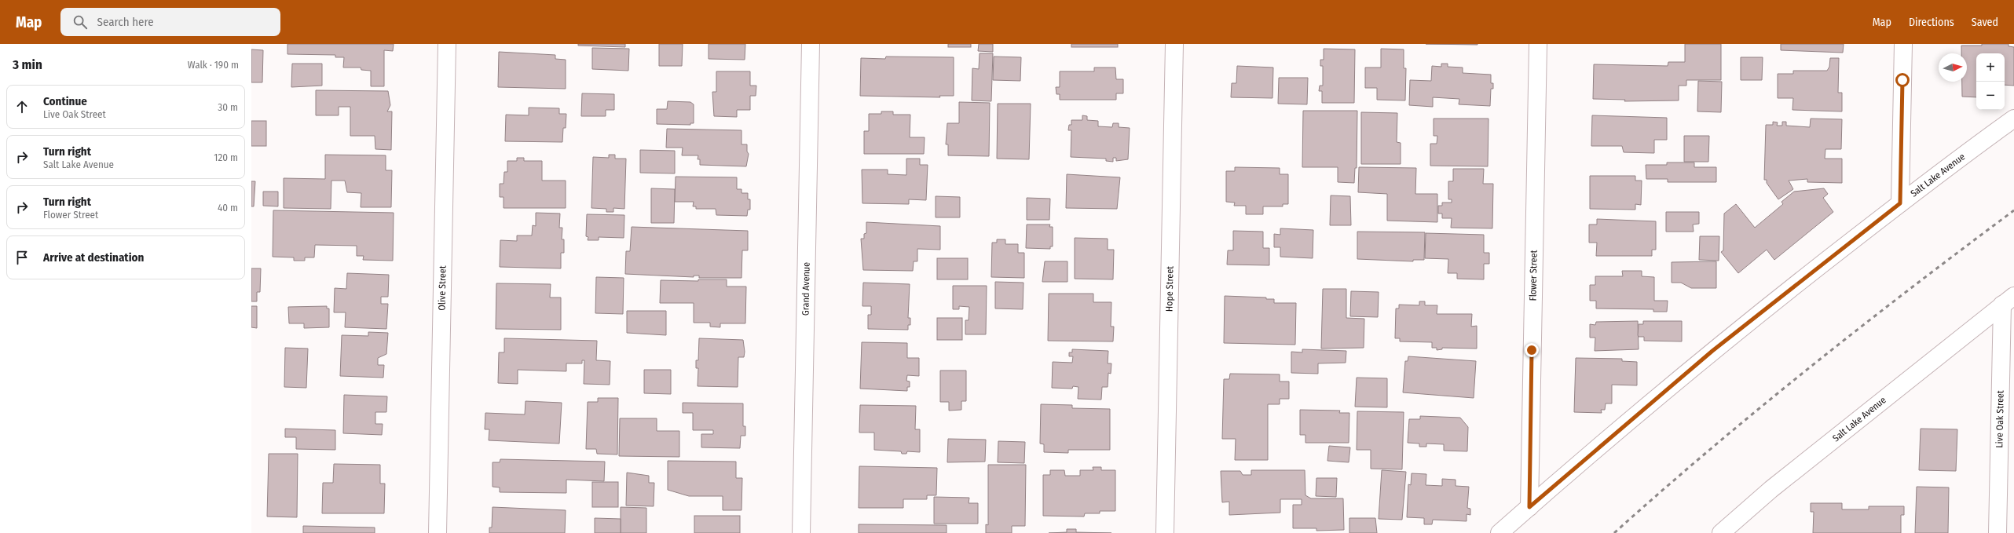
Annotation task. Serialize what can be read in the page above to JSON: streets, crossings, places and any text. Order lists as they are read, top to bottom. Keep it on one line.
{"streets":{"street":["Salt Lake Avenue","Flower Street","Olive Street","Grand Avenue","Hope Street","Live Oak Street"]},"crossings":[["Salt Lake Avenue","Flower Street"],["Salt Lake Avenue","Live Oak Street"]],"north":"right","page":{"header":"Map","search":"Search here","nav":["Map","Directions","Saved"],"heading":["3 min","Walk · 190 m"],"map_buttons":["+","−"],"list":[["Continue","Live Oak Street","30 m"],["Turn right","Salt Lake Avenue","120 m"],["Turn right","Flower Street","40 m"],"Arrive at destination"]}}
